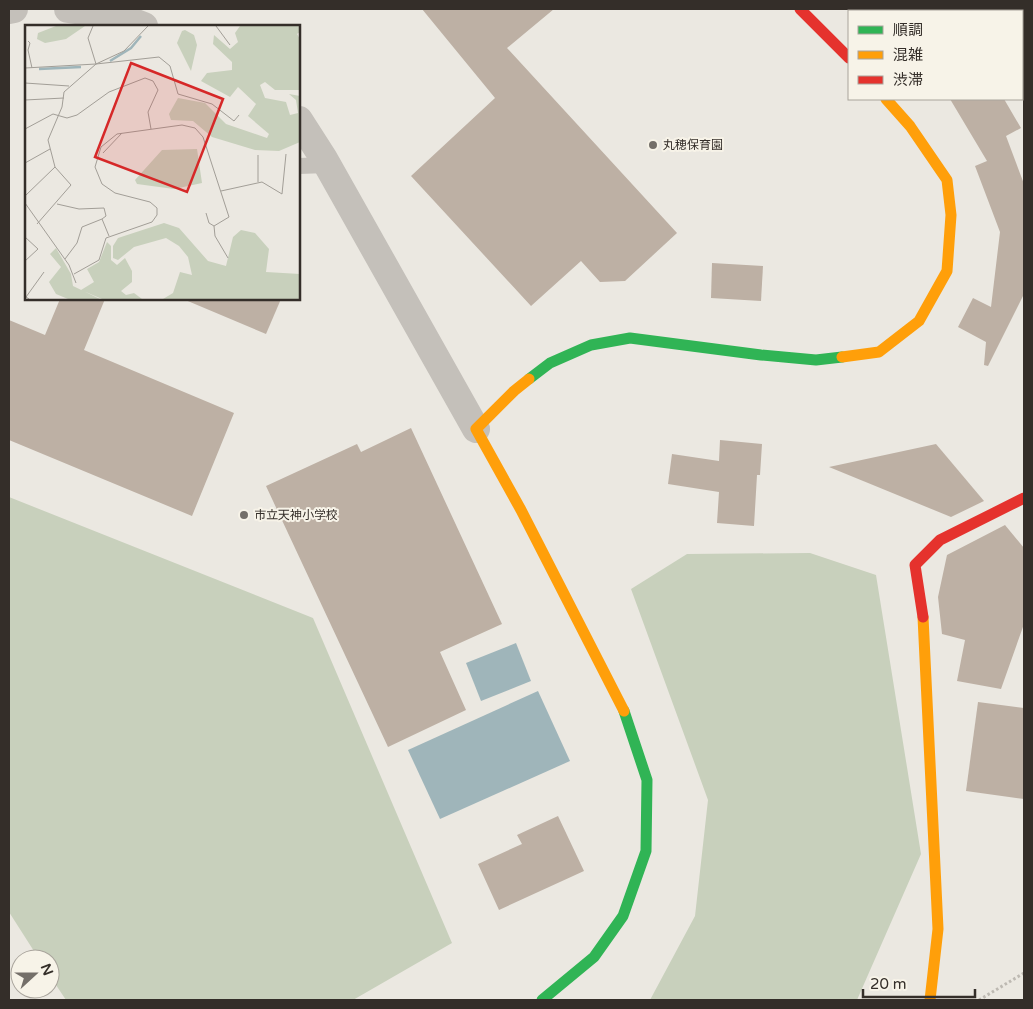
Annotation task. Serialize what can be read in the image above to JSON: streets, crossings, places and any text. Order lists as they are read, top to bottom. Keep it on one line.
{"places":["丸穂保育園","市立天神小学校"],"legend":["順調","混雑","渋滞"],"scale_bar":"20 m","north":"right"}
